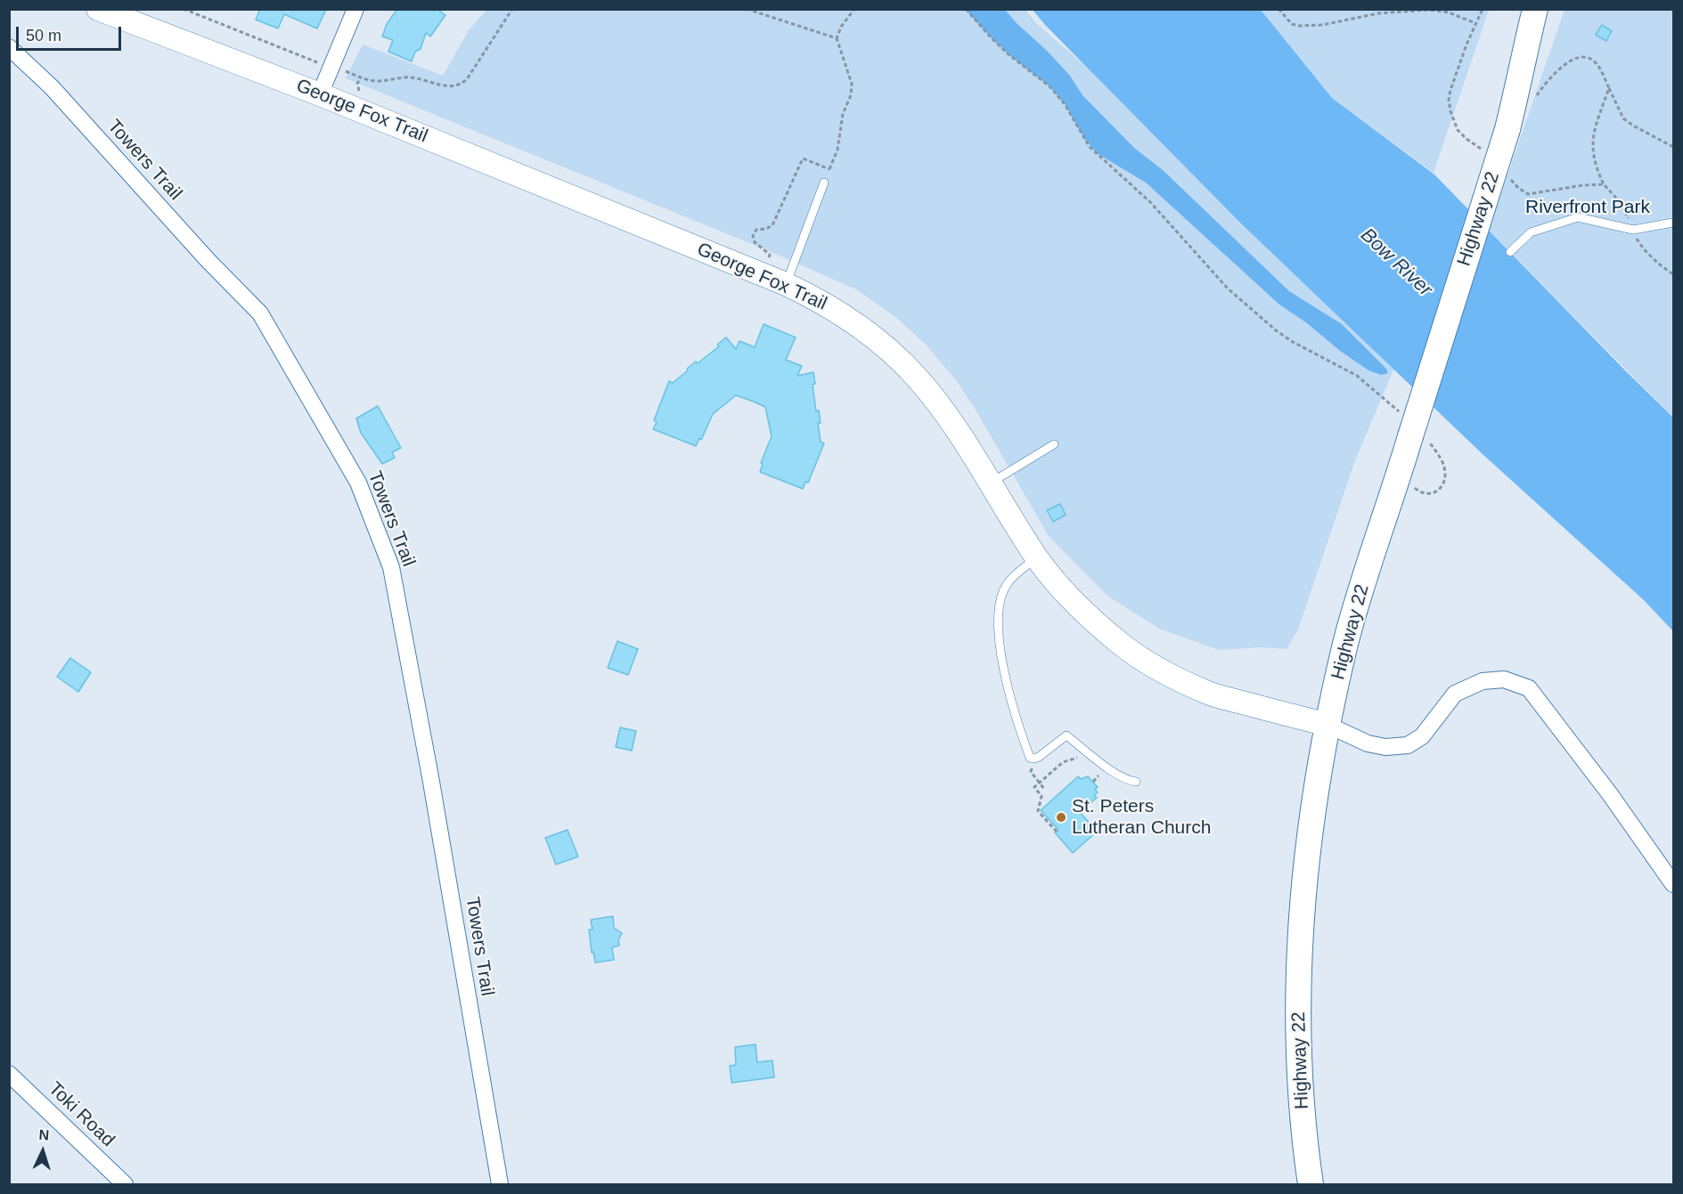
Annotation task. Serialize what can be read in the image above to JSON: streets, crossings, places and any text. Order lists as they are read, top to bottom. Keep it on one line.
{"streets":{"main road":["Highway 22"],"street":["George Fox Trail","Towers Trail","Toki Road"]},"crossings":[["George Fox Trail","Highway 22"]],"water":["Bow River"],"parks":["Riverfront Park"],"places":["St. Peters Lutheran Church"],"scale_bar":"50 m","north":"top"}
